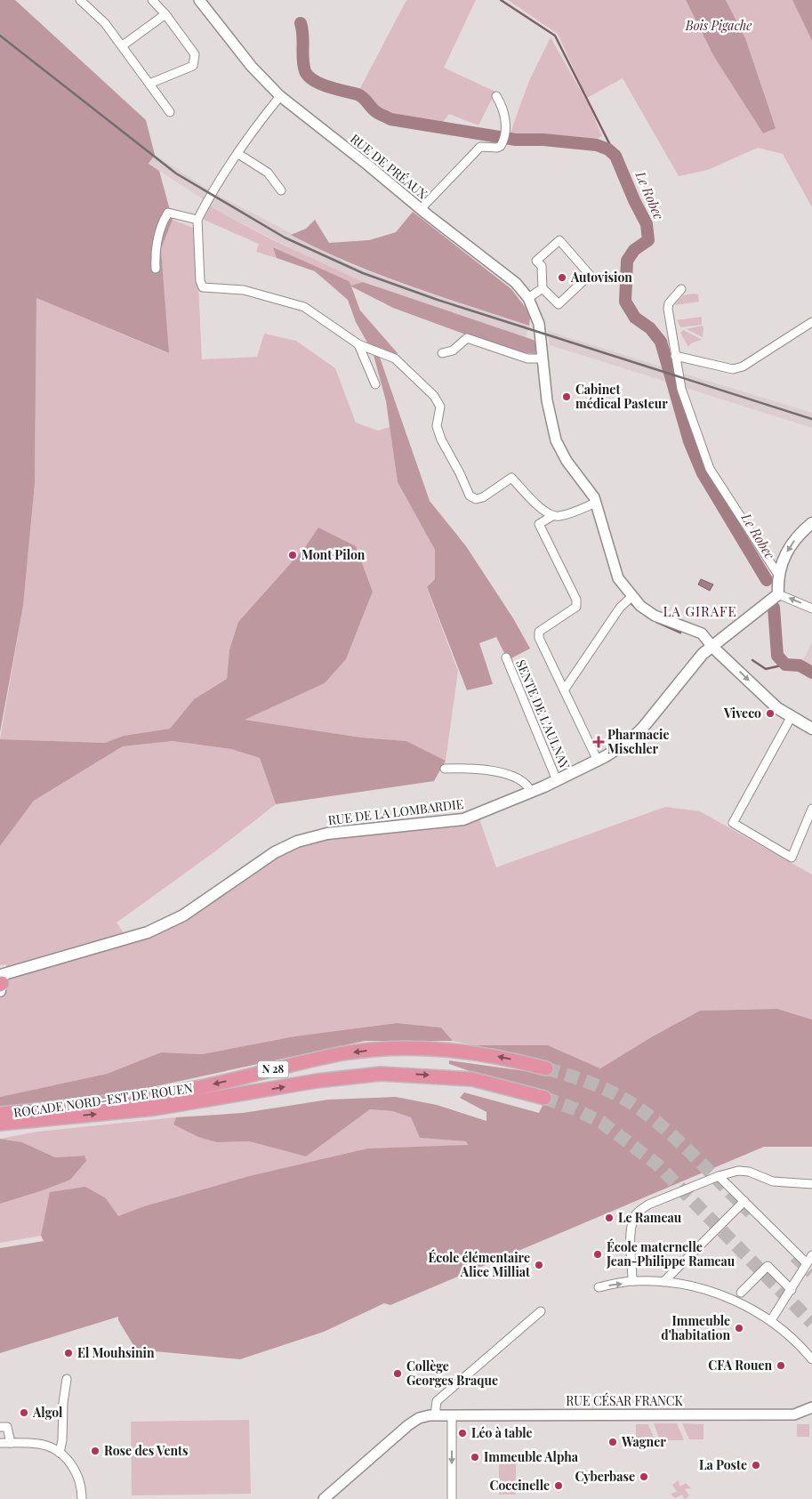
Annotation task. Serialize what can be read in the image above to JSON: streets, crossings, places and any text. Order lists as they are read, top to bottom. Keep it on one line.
{"streets":{"highway":["N 28","ROCADE NORD-EST DE ROUEN"],"main road":["RUE DE LA LOMBARDIE"],"street":["RUE DE PRÉAUX","SENTE DE L'AULNAY","RUE CÉSAR FRANCK"]},"crossings":[["RUE DE PRÉAUX","RUE DE LA LOMBARDIE"],["SENTE DE L'AULNAY","RUE DE LA LOMBARDIE"]],"districts":["LA GIRAFE"],"water":["Le Robec"],"parks":["Bois Pigache"],"places":{"other":["Autovision","Cabinet médical Pasteur","Mont Pilon","Viveco","Le Rameau","École maternelle Jean-Philippe Rameau","École élémentaire Alice Milliat","Immeuble d'habitation","El Mouhsinin","CFA Rouen","Collège Georges Braque","Algol","Léo à table","Wagner","Rose des Vents","Immeuble Alpha","La Poste","Cyberbase","Coccinelle"],"health":["Pharmacie Mischler"]}}
